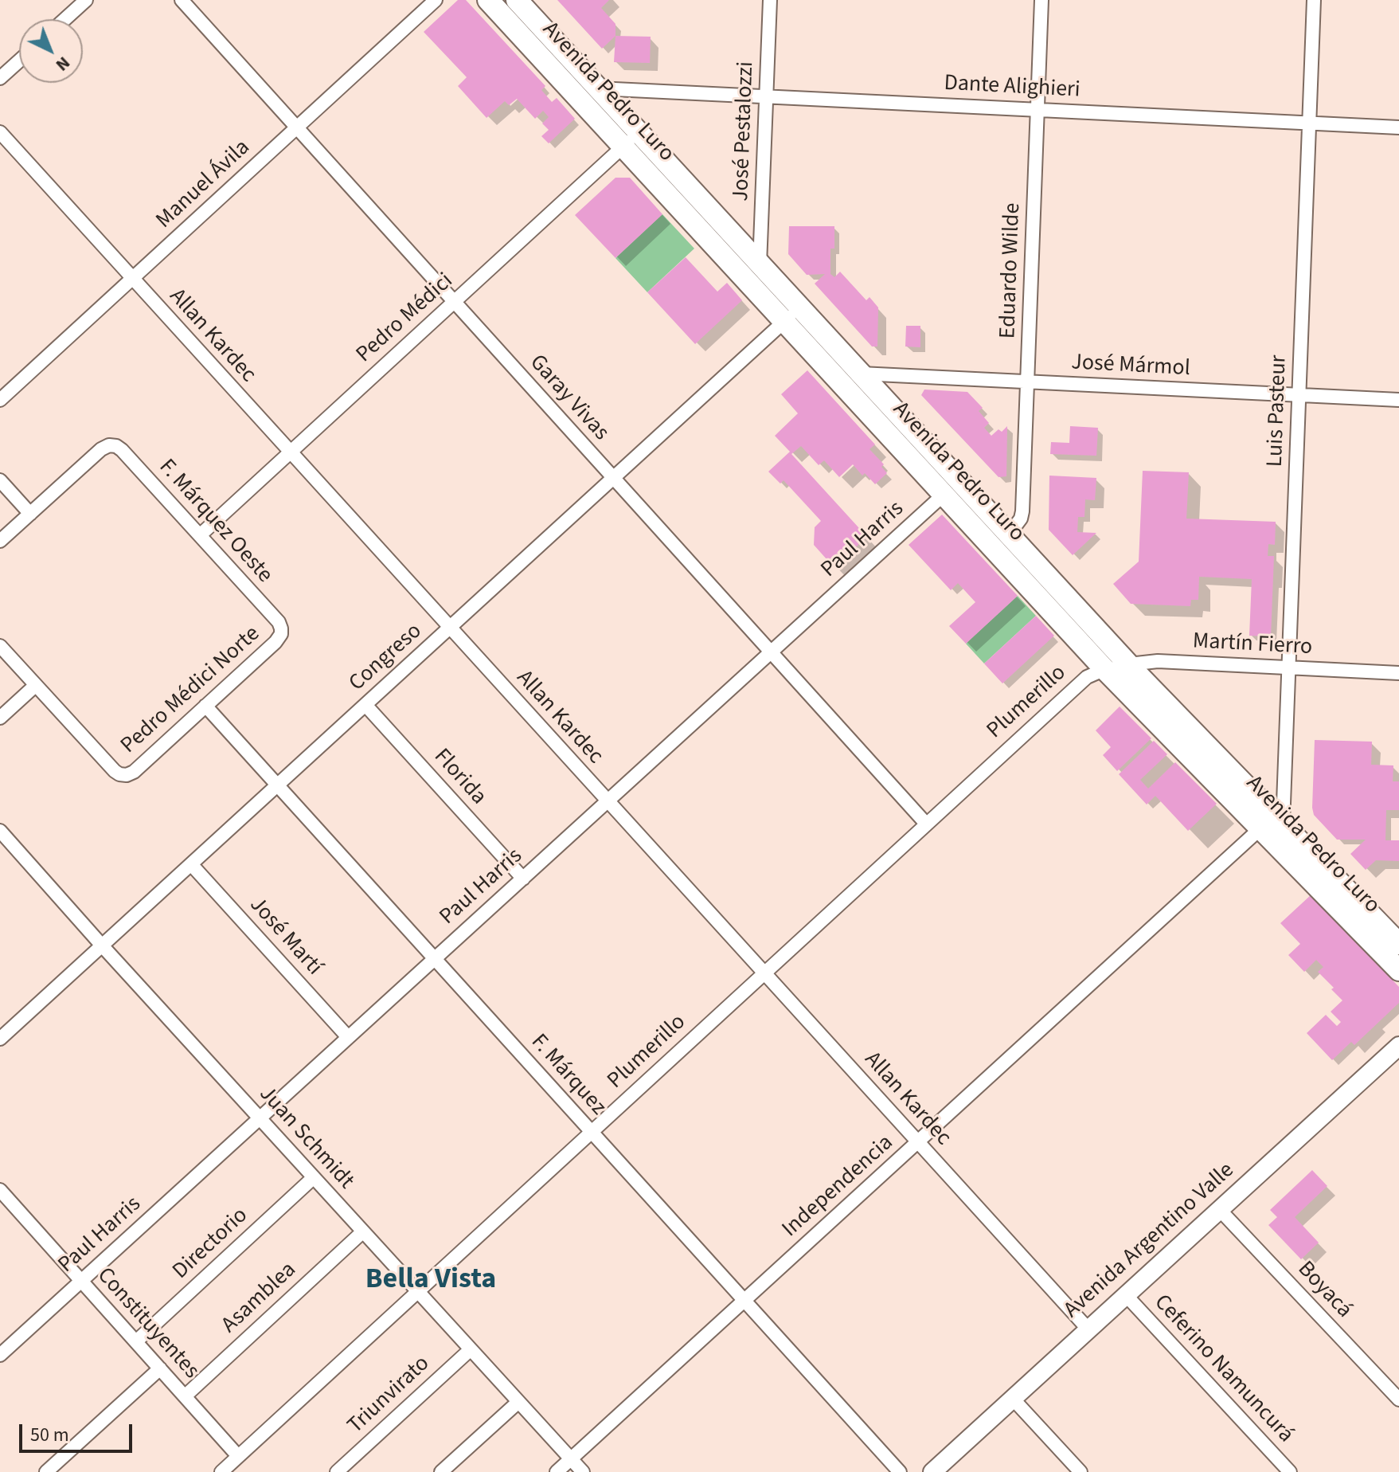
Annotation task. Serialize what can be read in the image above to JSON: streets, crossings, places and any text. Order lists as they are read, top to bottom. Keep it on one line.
{"streets":{"main road":["Avenida Pedro Luro","Avenida Argentino Valle"],"street":["Dante Alighieri","José Pestalozzi","Manuel Ávila","Eduardo Wilde","Pedro Médici","Allan Kardec","José Mármol","Garay Vivas","Luis Pasteur","F. Márquez Oeste","Paul Harris","Martín Fierro","Congreso","Pedro Médici Norte","Plumerillo","Florida","José Martí","F. Márquez","Juan Schmidt","Independencia","Directorio","Boyacá","Asamblea","Constituyentes","Ceferino Namuncurá","Triunvirato"]},"crossings":[["Dante Alighieri","Avenida Pedro Luro"],["Dante Alighieri","José Pestalozzi"],["Dante Alighieri","Eduardo Wilde"],["Dante Alighieri","Luis Pasteur"],["Avenida Pedro Luro","José Pestalozzi"],["Avenida Pedro Luro","Eduardo Wilde"],["Avenida Pedro Luro","Pedro Médici"],["Avenida Pedro Luro","José Mármol"],["Avenida Pedro Luro","Luis Pasteur"],["Avenida Pedro Luro","Paul Harris"],["Avenida Pedro Luro","Martín Fierro"],["Avenida Pedro Luro","Congreso"],["Avenida Pedro Luro","Plumerillo"],["Avenida Pedro Luro","Independencia"],["Manuel Ávila","Allan Kardec"],["Manuel Ávila","Garay Vivas"],["Eduardo Wilde","José Mármol"],["Pedro Médici","Allan Kardec"],["Pedro Médici","Garay Vivas"],["Pedro Médici","F. Márquez Oeste"],["Allan Kardec","Paul Harris"],["Allan Kardec","Congreso"],["Allan Kardec","Plumerillo"],["Allan Kardec","Independencia"],["Allan Kardec","Avenida Argentino Valle"],["José Mármol","Luis Pasteur"],["Garay Vivas","Paul Harris"],["Garay Vivas","Congreso"],["Garay Vivas","Plumerillo"],["Luis Pasteur","Martín Fierro"],["F. Márquez Oeste","Pedro Médici Norte"],["Paul Harris","Florida"],["Paul Harris","José Martí"],["Paul Harris","F. Márquez"],["Paul Harris","Juan Schmidt"],["Paul Harris","Constituyentes"],["Martín Fierro","Plumerillo"],["Congreso","Florida"],["Congreso","José Martí"],["Congreso","F. Márquez"],["Congreso","Juan Schmidt"],["Pedro Médici Norte","F. Márquez"],["Plumerillo","F. Márquez"],["Plumerillo","Juan Schmidt"],["Plumerillo","Constituyentes"],["F. Márquez","Independencia"],["Juan Schmidt","Independencia"],["Juan Schmidt","Directorio"],["Juan Schmidt","Asamblea"],["Juan Schmidt","Triunvirato"],["Avenida Argentino Valle","Boyacá"],["Avenida Argentino Valle","Ceferino Namuncurá"],["Directorio","Constituyentes"],["Asamblea","Constituyentes"]],"districts":["Bella Vista"],"scale_bar":"50 m","north":"bottom right"}
